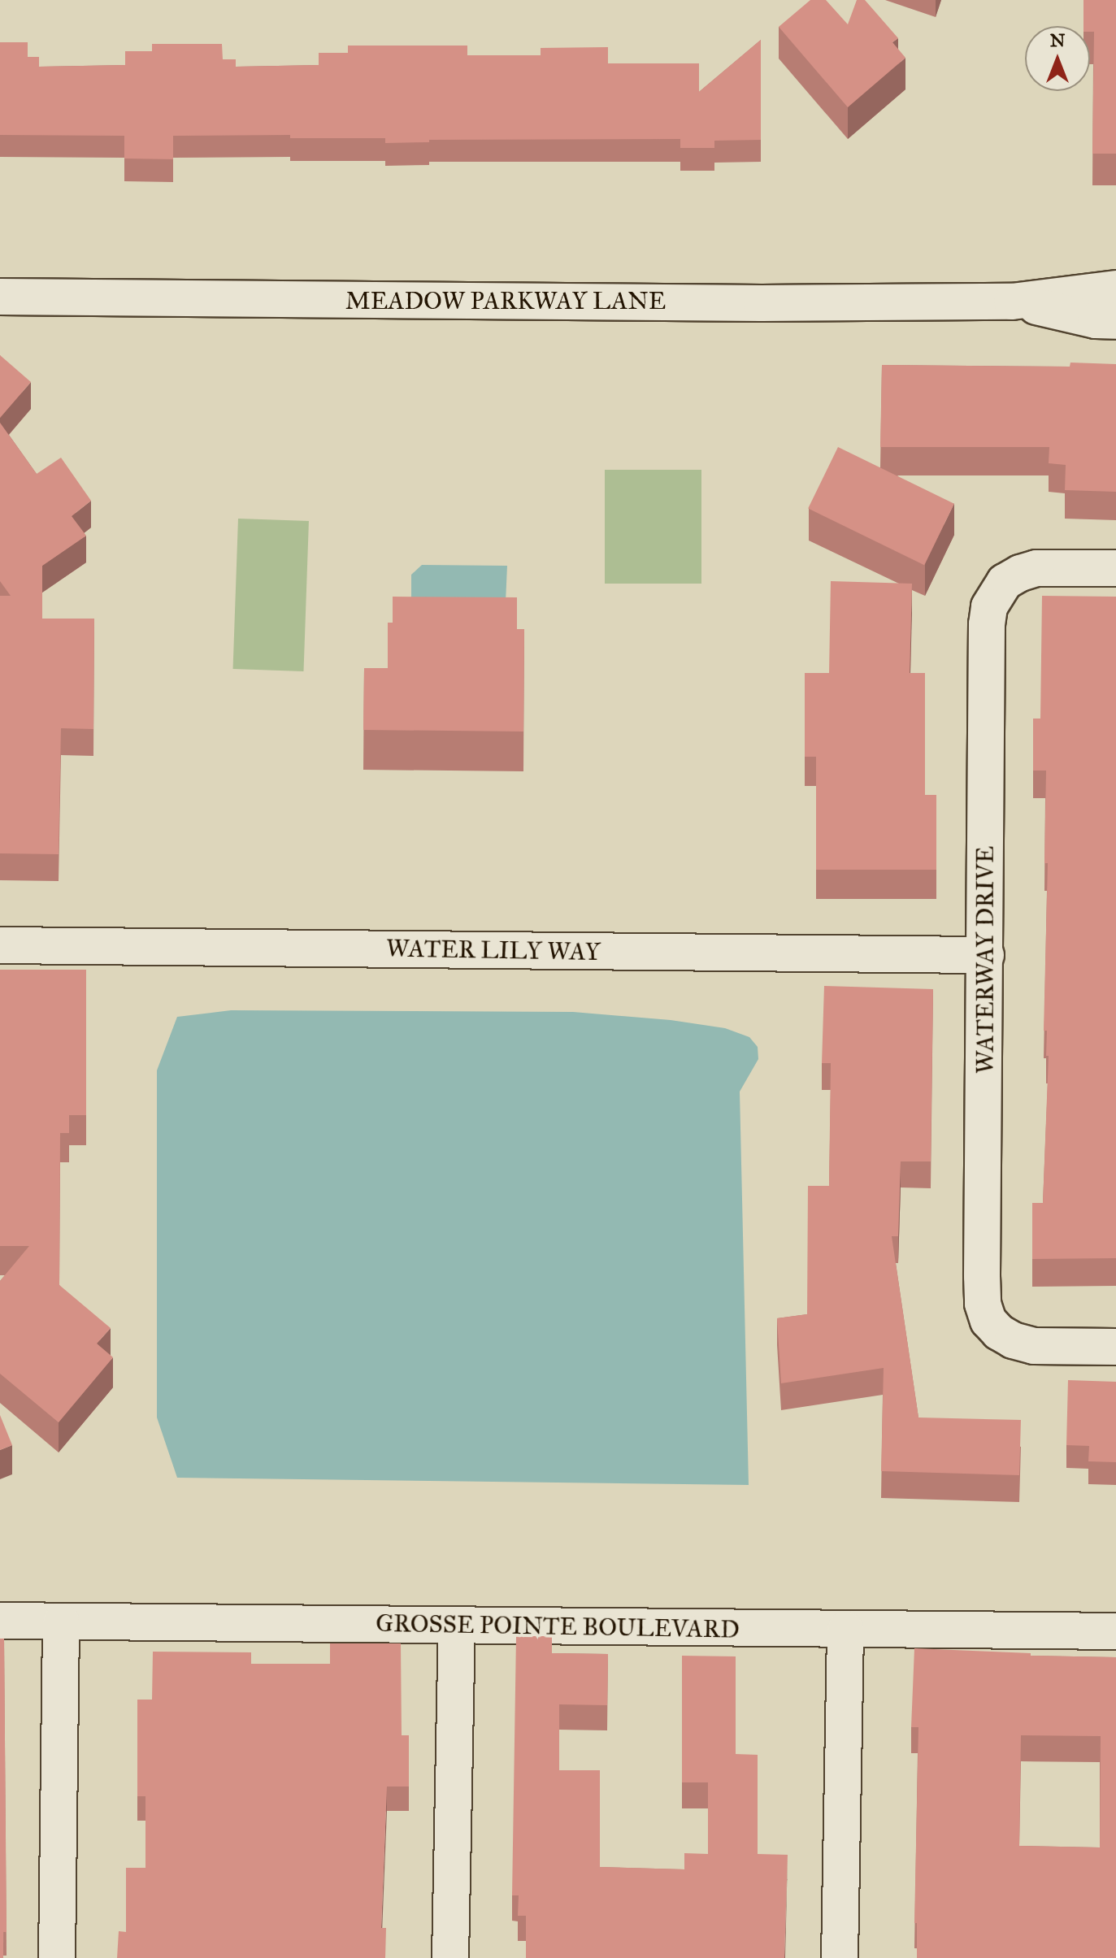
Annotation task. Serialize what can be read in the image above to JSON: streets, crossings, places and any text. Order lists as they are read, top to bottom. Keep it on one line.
{"streets":{"street":["MEADOW PARKWAY LANE","WATER LILY WAY","WATERWAY DRIVE","GROSSE POINTE BOULEVARD"]},"crossings":[["WATER LILY WAY","WATERWAY DRIVE"]],"north":"top"}
